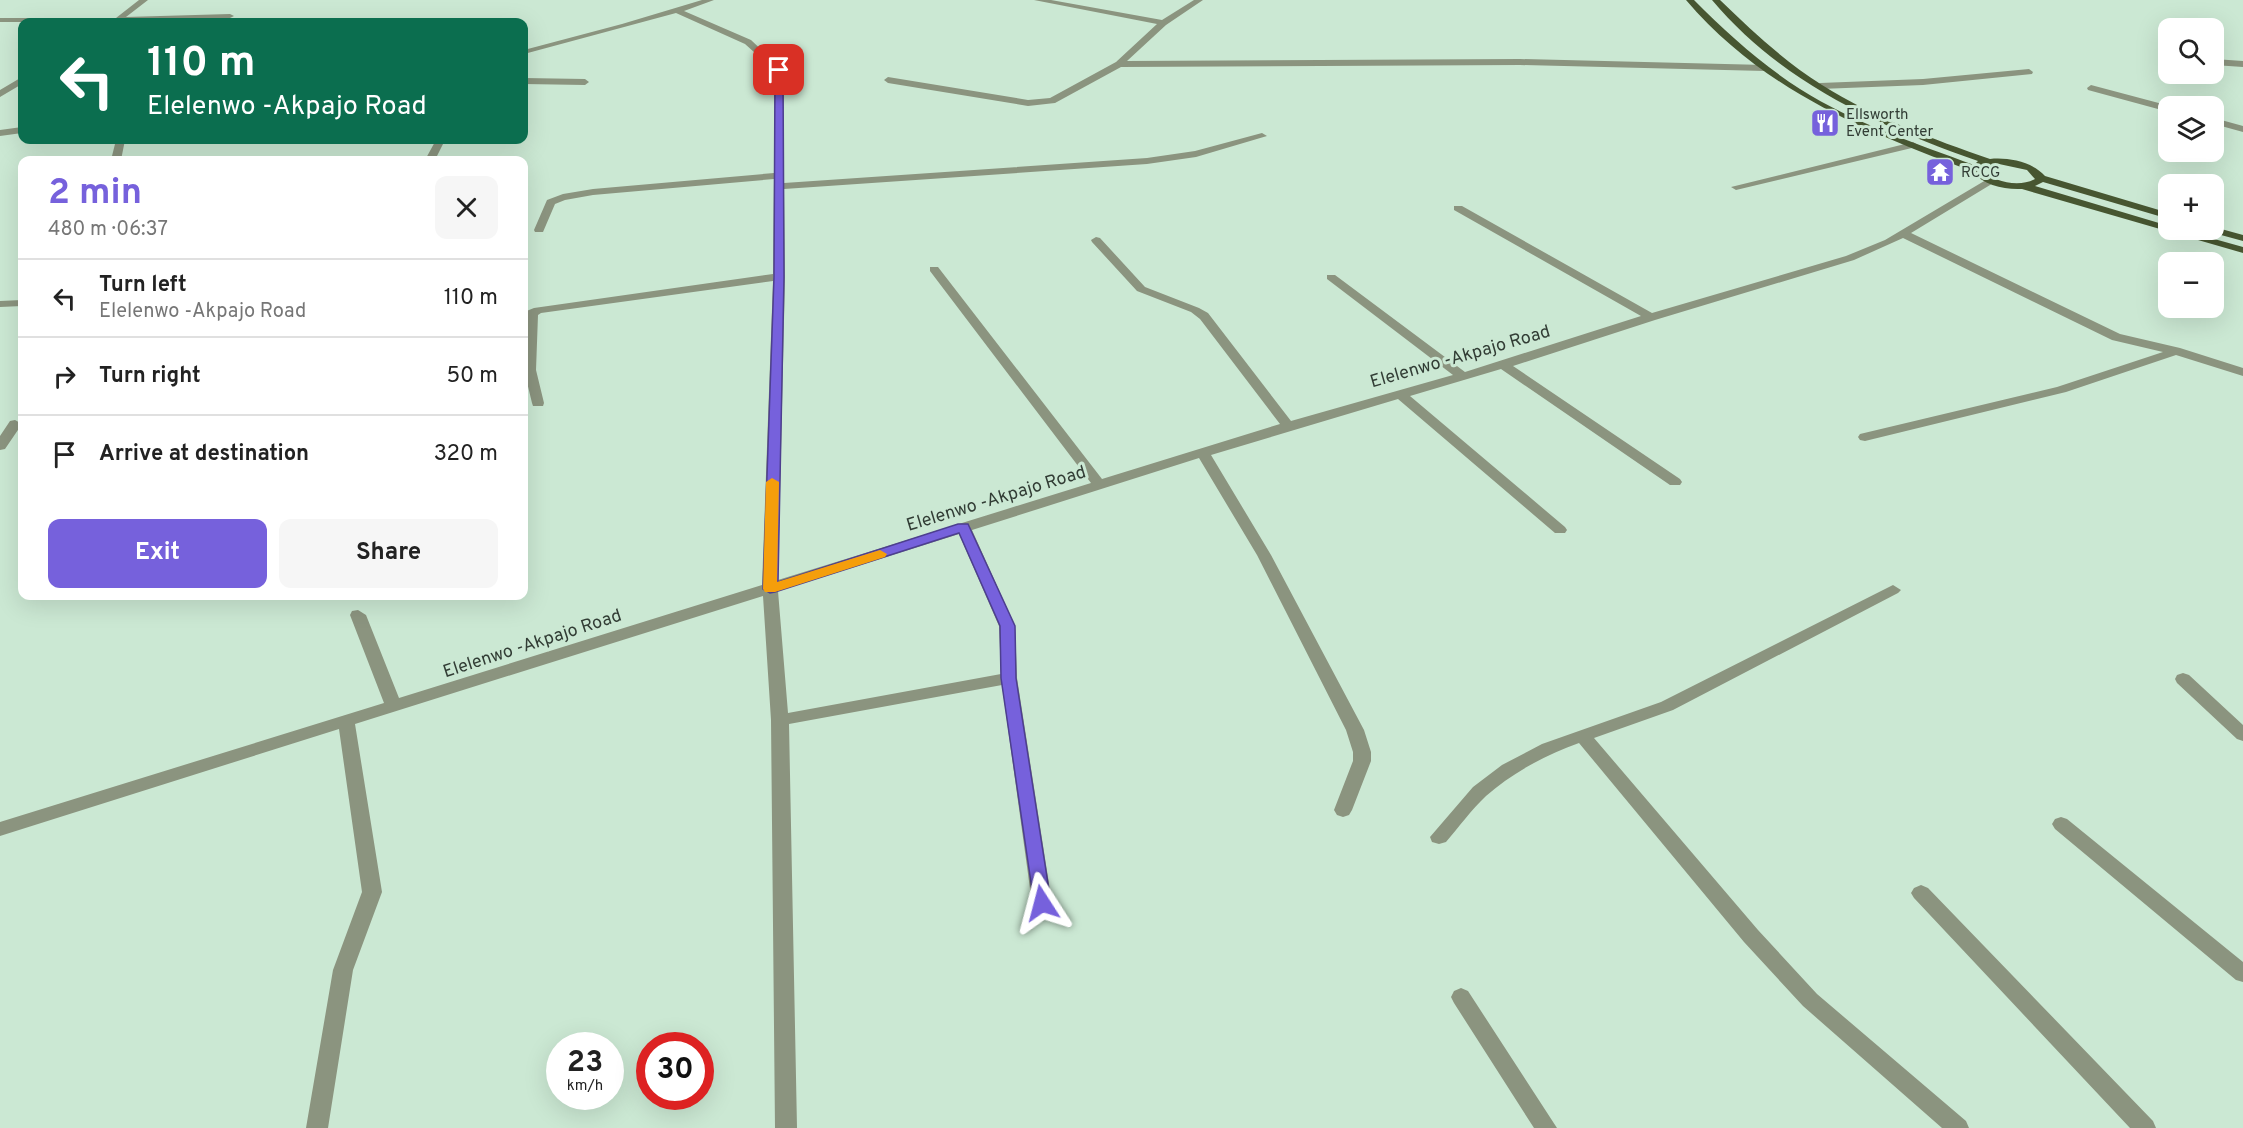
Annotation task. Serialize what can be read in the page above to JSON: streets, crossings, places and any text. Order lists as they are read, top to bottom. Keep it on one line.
{"streets":{"street":["Elelenwo -Akpajo Road"]},"places":{"restaurant":["Ellsworth Event Center"],"temple":["RCCG"]},"page":{"map_buttons":["+","−"],"turn":["110 m","Elelenwo -Akpajo Road"],"heading":["2 min","480 m · 06:37"],"list":[{"name":"Turn left","note":"Elelenwo -Akpajo Road","value":"110 m"},{"name":"Turn right","value":"50 m"},{"name":"Arrive at destination","value":"320 m"}],"buttons":["Exit","Share"],"speed":"23 km/h","limit":"30"}}
